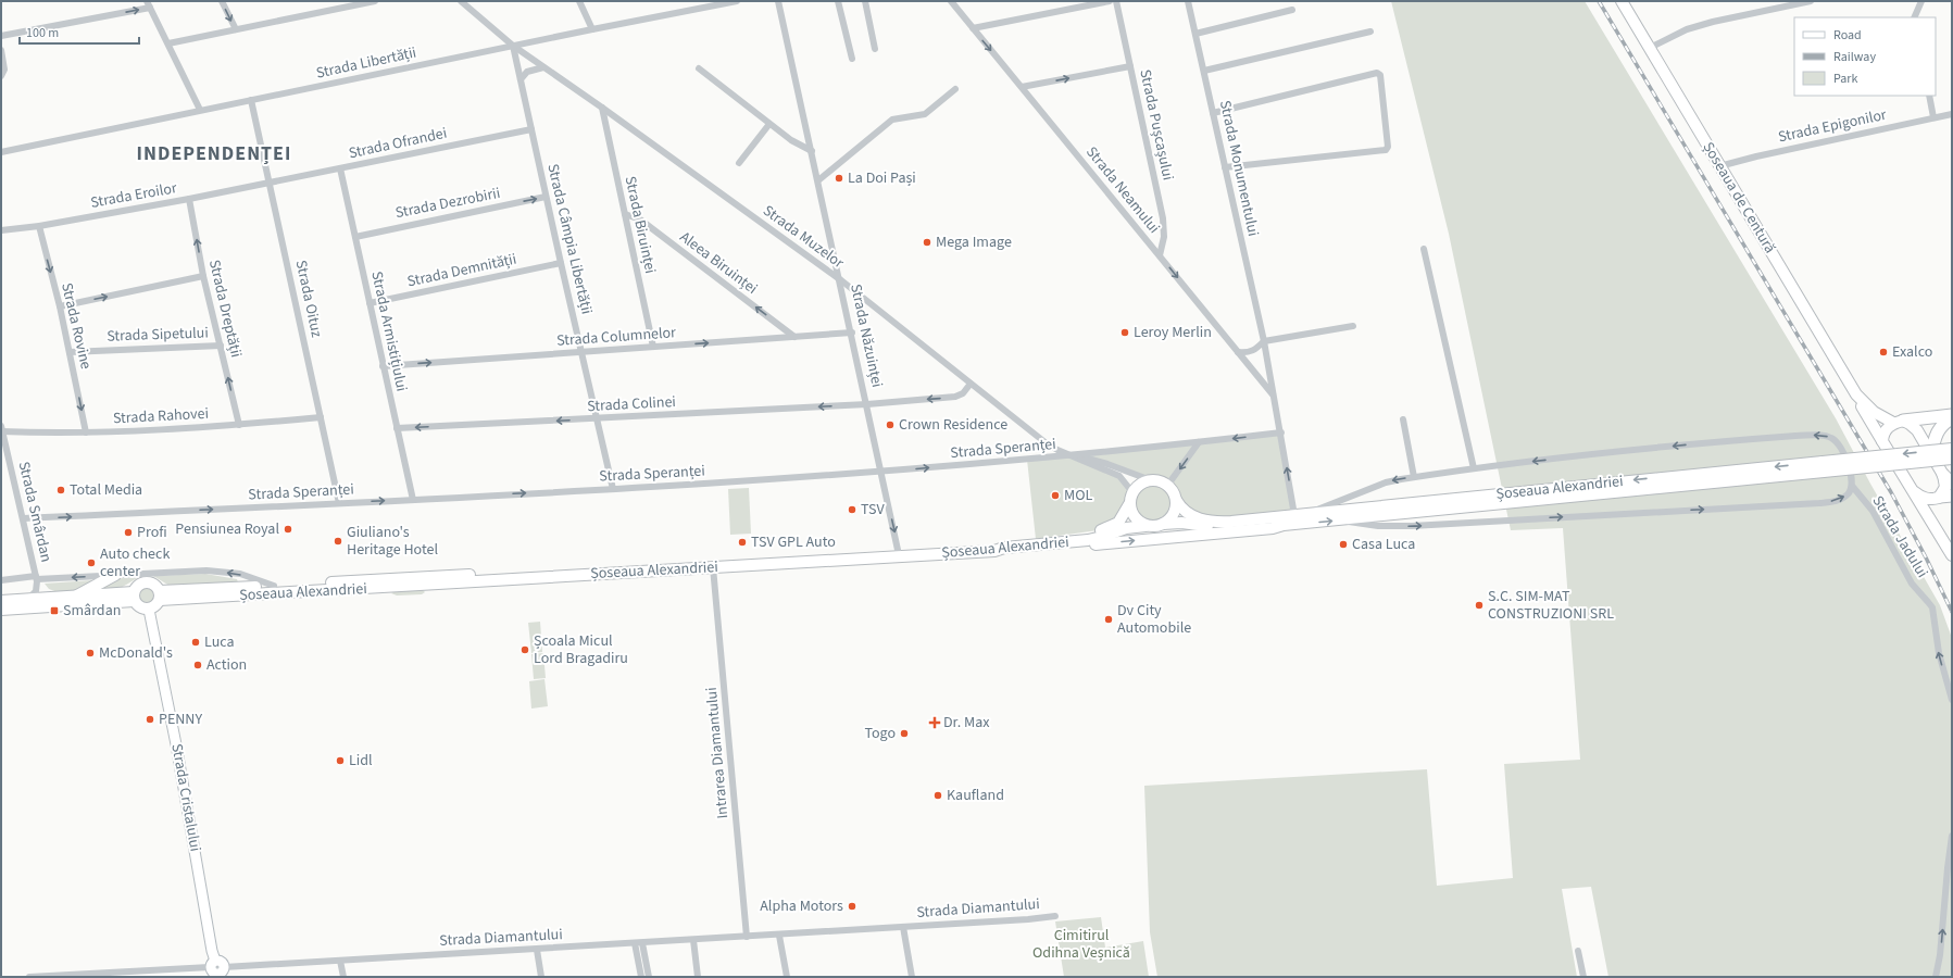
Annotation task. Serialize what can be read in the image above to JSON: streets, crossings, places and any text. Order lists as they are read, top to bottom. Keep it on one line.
{"streets":{"main road":["Șoseaua de Centură","Șoseaua Alexandriei"],"street":["Strada Libertății","Strada Pușcașului","Strada Epigonilor","Strada Ofrandei","Strada Monumentului","Strada Neamului","Strada Eroilor","Strada Dezrobirii","Strada Biruinței","Strada Muzelor","Strada Câmpia Libertății","Aleea Biruinței","Strada Demnității","Strada Oituz","Strada Dreptății","Strada Rovine","Strada Armistițiului","Strada Sipetului","Strada Năzuinței","Strada Columnelor","Strada Colinei","Strada Rahovei","Strada Speranței","Strada Smârdan","Strada Jadului","Intrarea Diamantului","Strada Cristalului","Strada Diamantului"]},"crossings":[["Strada Libertății","Strada Muzelor"],["Strada Libertății","Strada Câmpia Libertății"],["Strada Libertății","Strada Oituz"],["Strada Pușcașului","Strada Neamului"],["Strada Epigonilor","Șoseaua de Centură"],["Strada Ofrandei","Strada Eroilor"],["Strada Ofrandei","Strada Câmpia Libertății"],["Strada Ofrandei","Strada Oituz"],["Strada Ofrandei","Strada Armistițiului"],["Strada Monumentului","Strada Neamului"],["Strada Monumentului","Strada Speranței"],["Strada Monumentului","Șoseaua Alexandriei"],["Strada Eroilor","Strada Oituz"],["Strada Eroilor","Strada Dreptății"],["Strada Eroilor","Strada Rovine"],["Strada Dezrobirii","Strada Câmpia Libertății"],["Strada Dezrobirii","Strada Armistițiului"],["Strada Biruinței","Strada Muzelor"],["Strada Biruinței","Aleea Biruinței"],["Strada Biruinței","Strada Columnelor"],["Strada Muzelor","Strada Câmpia Libertății"],["Strada Muzelor","Strada Năzuinței"],["Strada Muzelor","Strada Colinei"],["Strada Muzelor","Strada Speranței"],["Strada Câmpia Libertății","Strada Demnității"],["Strada Câmpia Libertății","Strada Columnelor"],["Strada Câmpia Libertății","Strada Colinei"],["Strada Câmpia Libertății","Strada Speranței"],["Aleea Biruinței","Strada Columnelor"],["Strada Demnității","Strada Armistițiului"],["Strada Oituz","Strada Rahovei"],["Strada Oituz","Strada Speranței"],["Strada Dreptății","Strada Sipetului"],["Strada Dreptății","Strada Rahovei"],["Strada Rovine","Strada Sipetului"],["Strada Rovine","Strada Rahovei"],["Strada Armistițiului","Strada Columnelor"],["Strada Armistițiului","Strada Colinei"],["Strada Armistițiului","Strada Speranței"],["Strada Năzuinței","Strada Columnelor"],["Strada Năzuinței","Strada Colinei"],["Strada Năzuinței","Strada Speranței"],["Strada Năzuinței","Șoseaua Alexandriei"],["Strada Rahovei","Strada Smârdan"],["Strada Speranței","Strada Smârdan"],["Șoseaua Alexandriei","Intrarea Diamantului"],["Șoseaua Alexandriei","Strada Cristalului"],["Intrarea Diamantului","Strada Diamantului"],["Strada Cristalului","Strada Diamantului"]],"one_way":["Strada Neamului","Strada Dezrobirii","Aleea Biruinței","Strada Dreptății","Strada Rovine","Strada Columnelor","Strada Colinei","Strada Speranței","Strada Jadului"],"districts":["INDEPENDENȚEI"],"parks":["Cimitirul Odihna Veșnică"],"places":{"other":["La Doi Pași","Mega Image","Leroy Merlin","Exalco","Crown Residence","Total Media","MOL","TSV","Pensiunea Royal","Profi","Giuliano's Heritage Hotel","TSV GPL Auto","Casa Luca","Auto check center","S.C. SIM-MAT CONSTRUZIONI SRL","Dv City Automobile","Luca","Școala Micul Lord Bragadiru","McDonald's","Action","PENNY","Togo","Lidl","Kaufland","Alpha Motors"],"transit":["Smârdan"],"health":["Dr. Max"]},"legend":["Road","Railway","Park"],"scale_bar":"100 m"}
